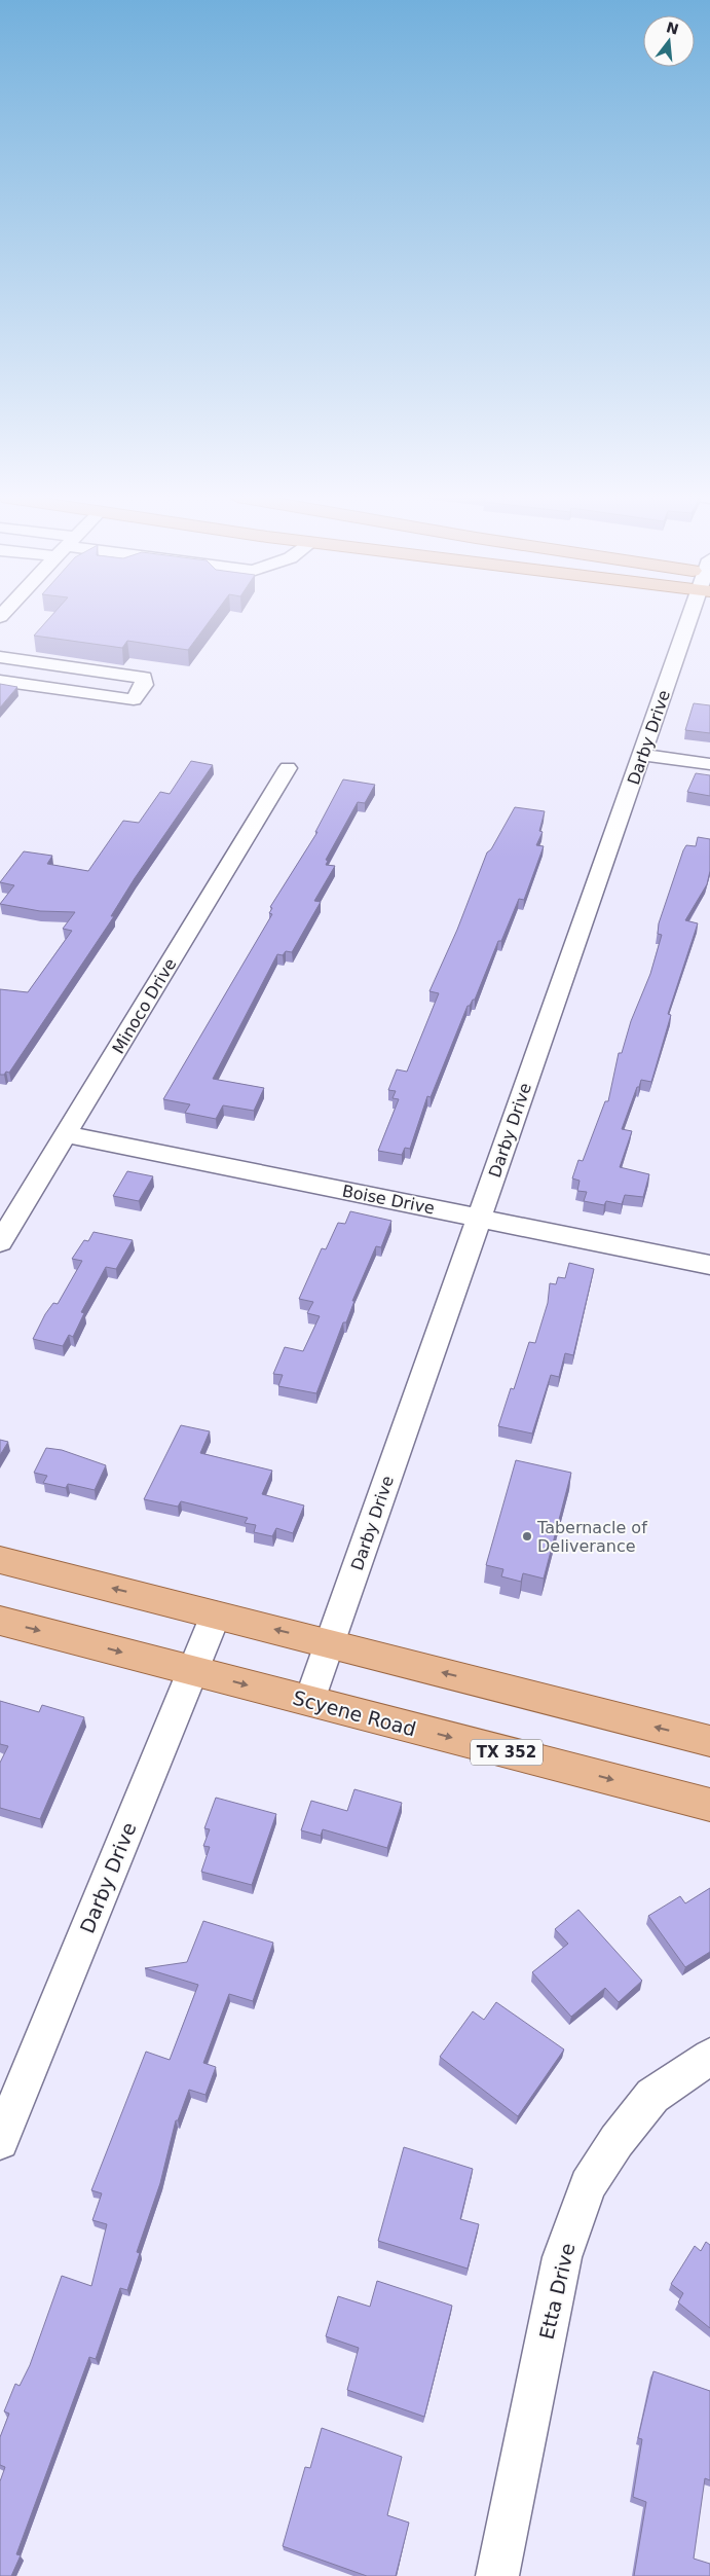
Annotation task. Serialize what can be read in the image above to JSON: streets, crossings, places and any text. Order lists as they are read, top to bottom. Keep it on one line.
{"streets":{"main road":["Scyene Road","TX 352"],"street":["Darby Drive","Minoco Drive","Boise Drive","Etta Drive"]},"crossings":[["Darby Drive","Boise Drive"],["Darby Drive","Scyene Road"],["Minoco Drive","Boise Drive"]],"places":["Tabernacle of Deliverance"],"north":"top"}
